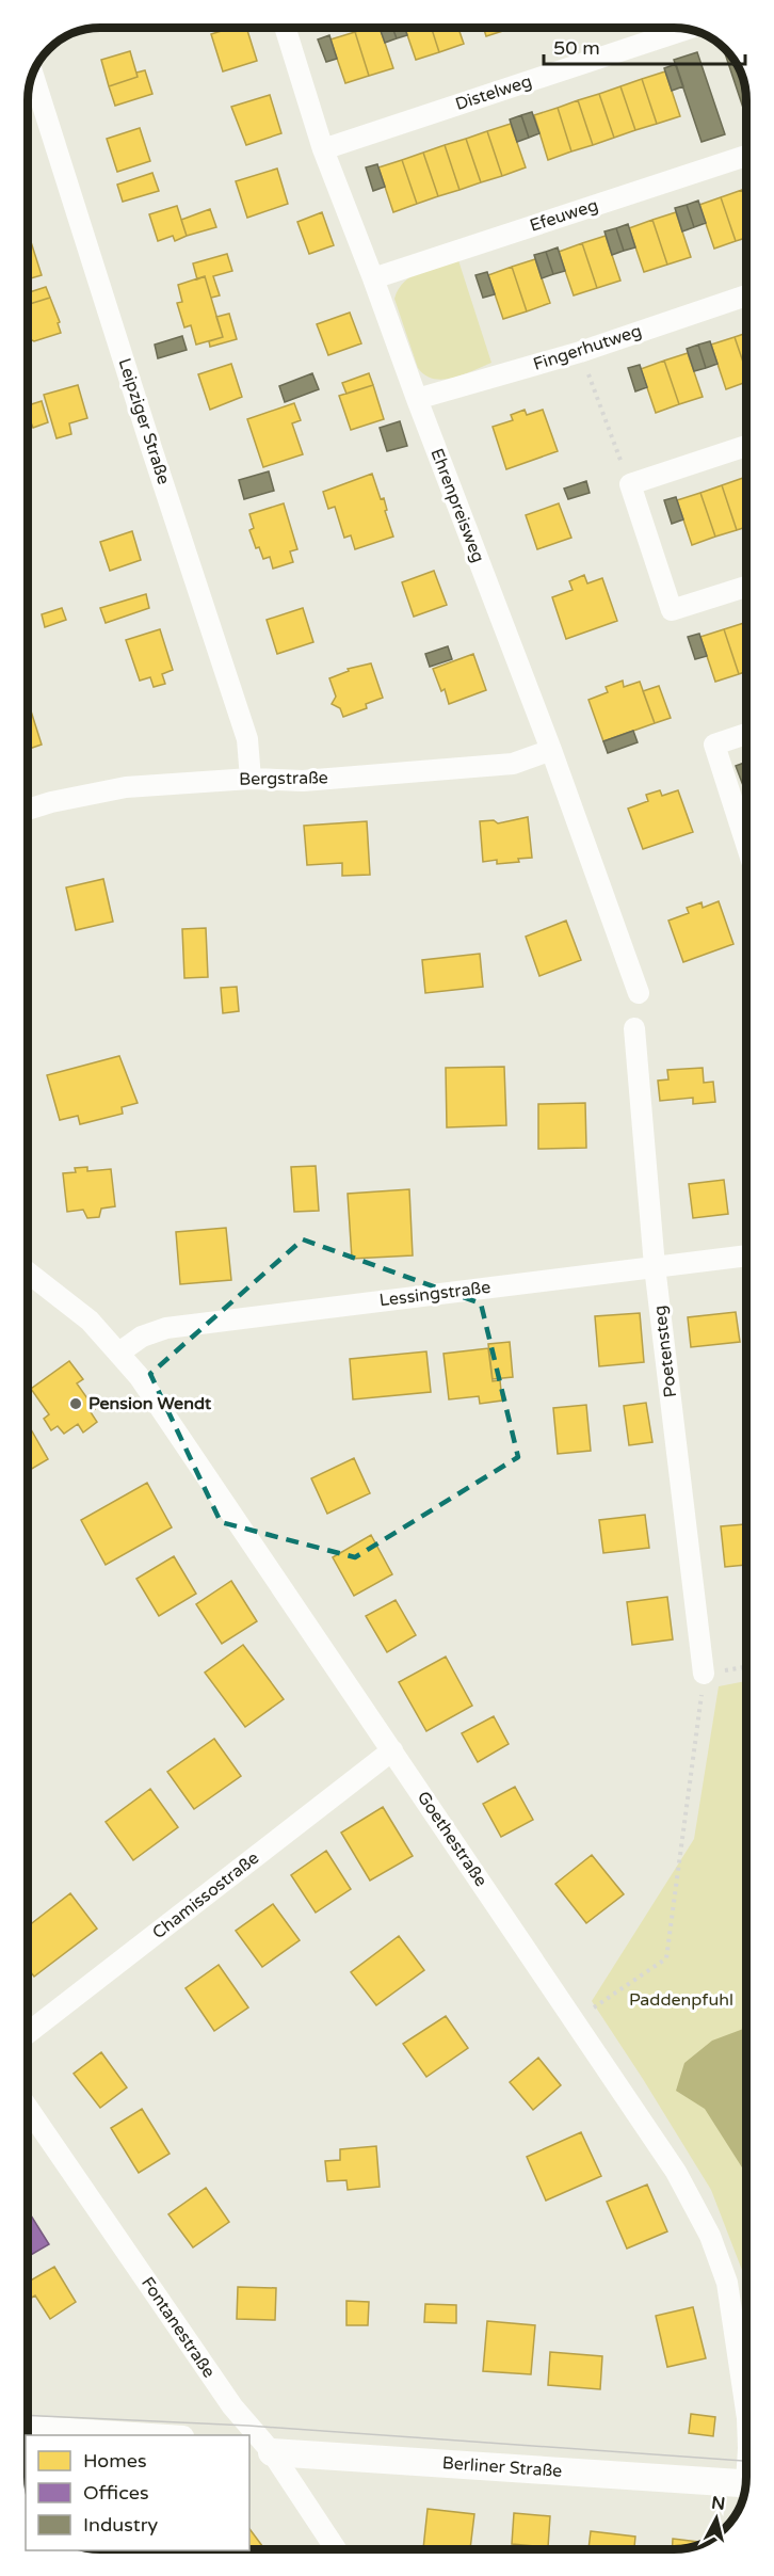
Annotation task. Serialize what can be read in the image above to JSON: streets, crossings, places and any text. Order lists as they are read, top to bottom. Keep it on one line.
{"streets":{"street":["Distelweg","Efeuweg","Fingerhutweg","Leipziger Straße","Ehrenpreisweg","Bergstraße","Lessingstraße","Poetensteg","Goethestraße","Chamissostraße","Fontanestraße","Berliner Straße"]},"crossings":[["Distelweg","Ehrenpreisweg"],["Efeuweg","Ehrenpreisweg"],["Fingerhutweg","Ehrenpreisweg"],["Leipziger Straße","Bergstraße"],["Ehrenpreisweg","Bergstraße"],["Lessingstraße","Poetensteg"],["Lessingstraße","Goethestraße"],["Goethestraße","Chamissostraße"],["Fontanestraße","Berliner Straße"]],"parks":["Paddenpfuhl"],"places":["Pension Wendt"],"legend":["Homes","Offices","Industry"],"scale_bar":"50 m","north":"top"}
